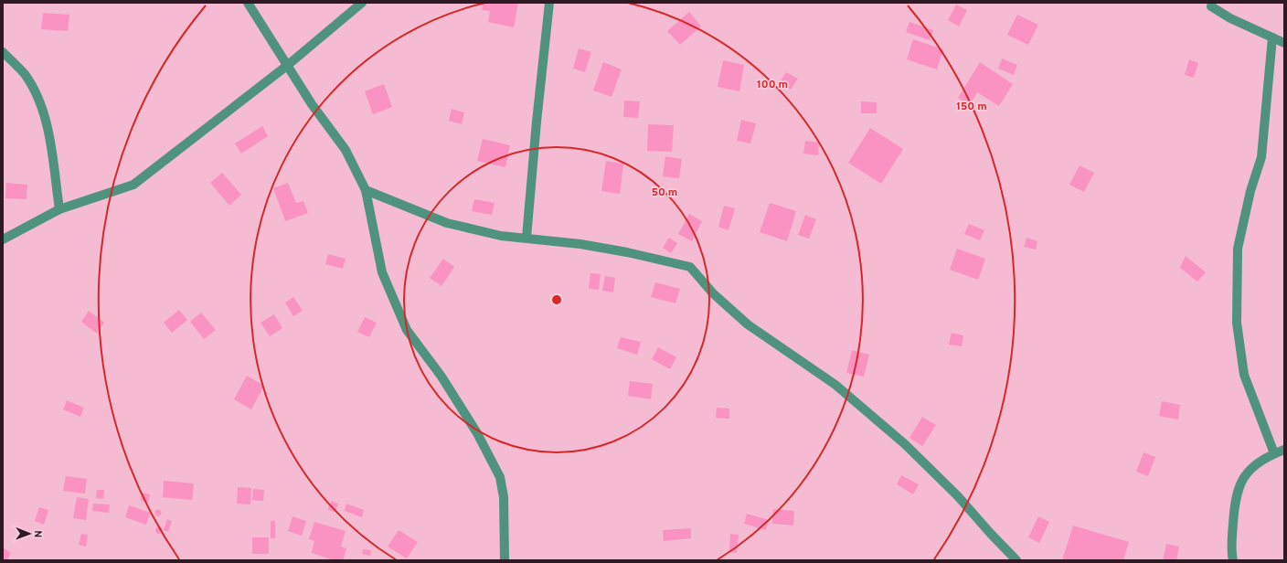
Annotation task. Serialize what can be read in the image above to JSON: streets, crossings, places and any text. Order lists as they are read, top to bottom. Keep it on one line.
{"north":"right","rings":["100 m","150 m","50 m"]}
